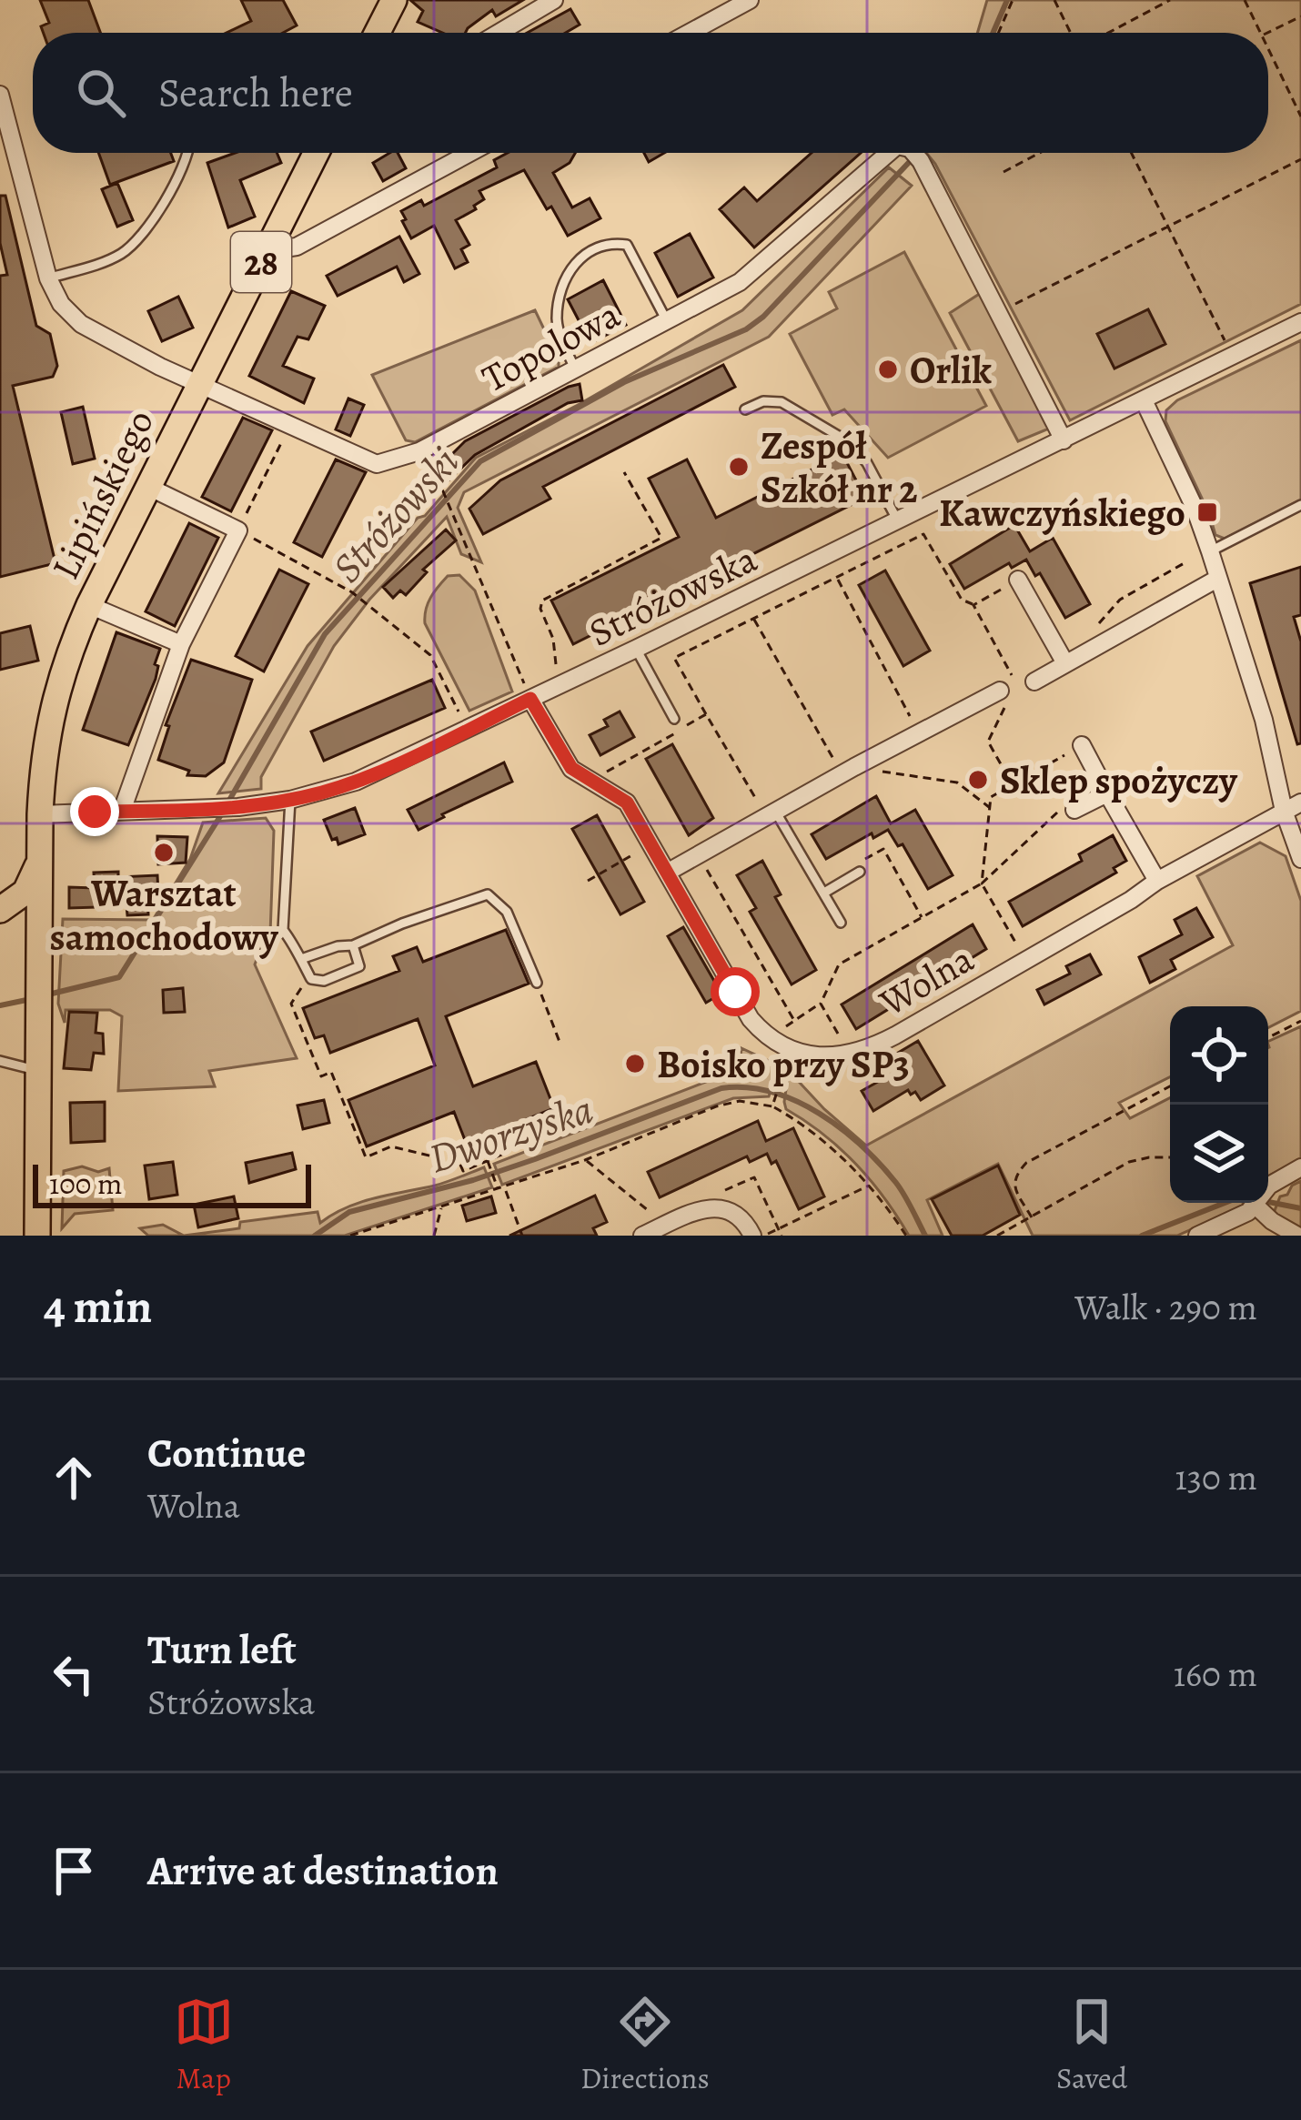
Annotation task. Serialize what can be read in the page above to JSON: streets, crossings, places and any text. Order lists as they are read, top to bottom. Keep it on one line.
{"streets":{"main road":["28","Lipińskiego"],"street":["Topolowa","Stróżowska","Wolna"]},"crossings":[["Topolowa","Lipińskiego"],["Topolowa","Stróżowska"],["Lipińskiego","Stróżowska"],["Stróżowska","Wolna"]],"water":["Stróżowski","Dworzyska"],"places":{"other":["Orlik","Zespół Szkół nr 2","Sklep spożyczy","Warsztat samochodowy","Boisko przy SP3"],"transit":["Kawczyńskiego"]},"scale_bar":"100 m","page":{"search":"Search here","scale":"100 m","heading":["4 min","Walk · 290 m"],"list":[["Continue","Wolna","130 m"],["Turn left","Stróżowska","160 m"],"Arrive at destination"],"nav":["Map","Directions","Saved"]}}
